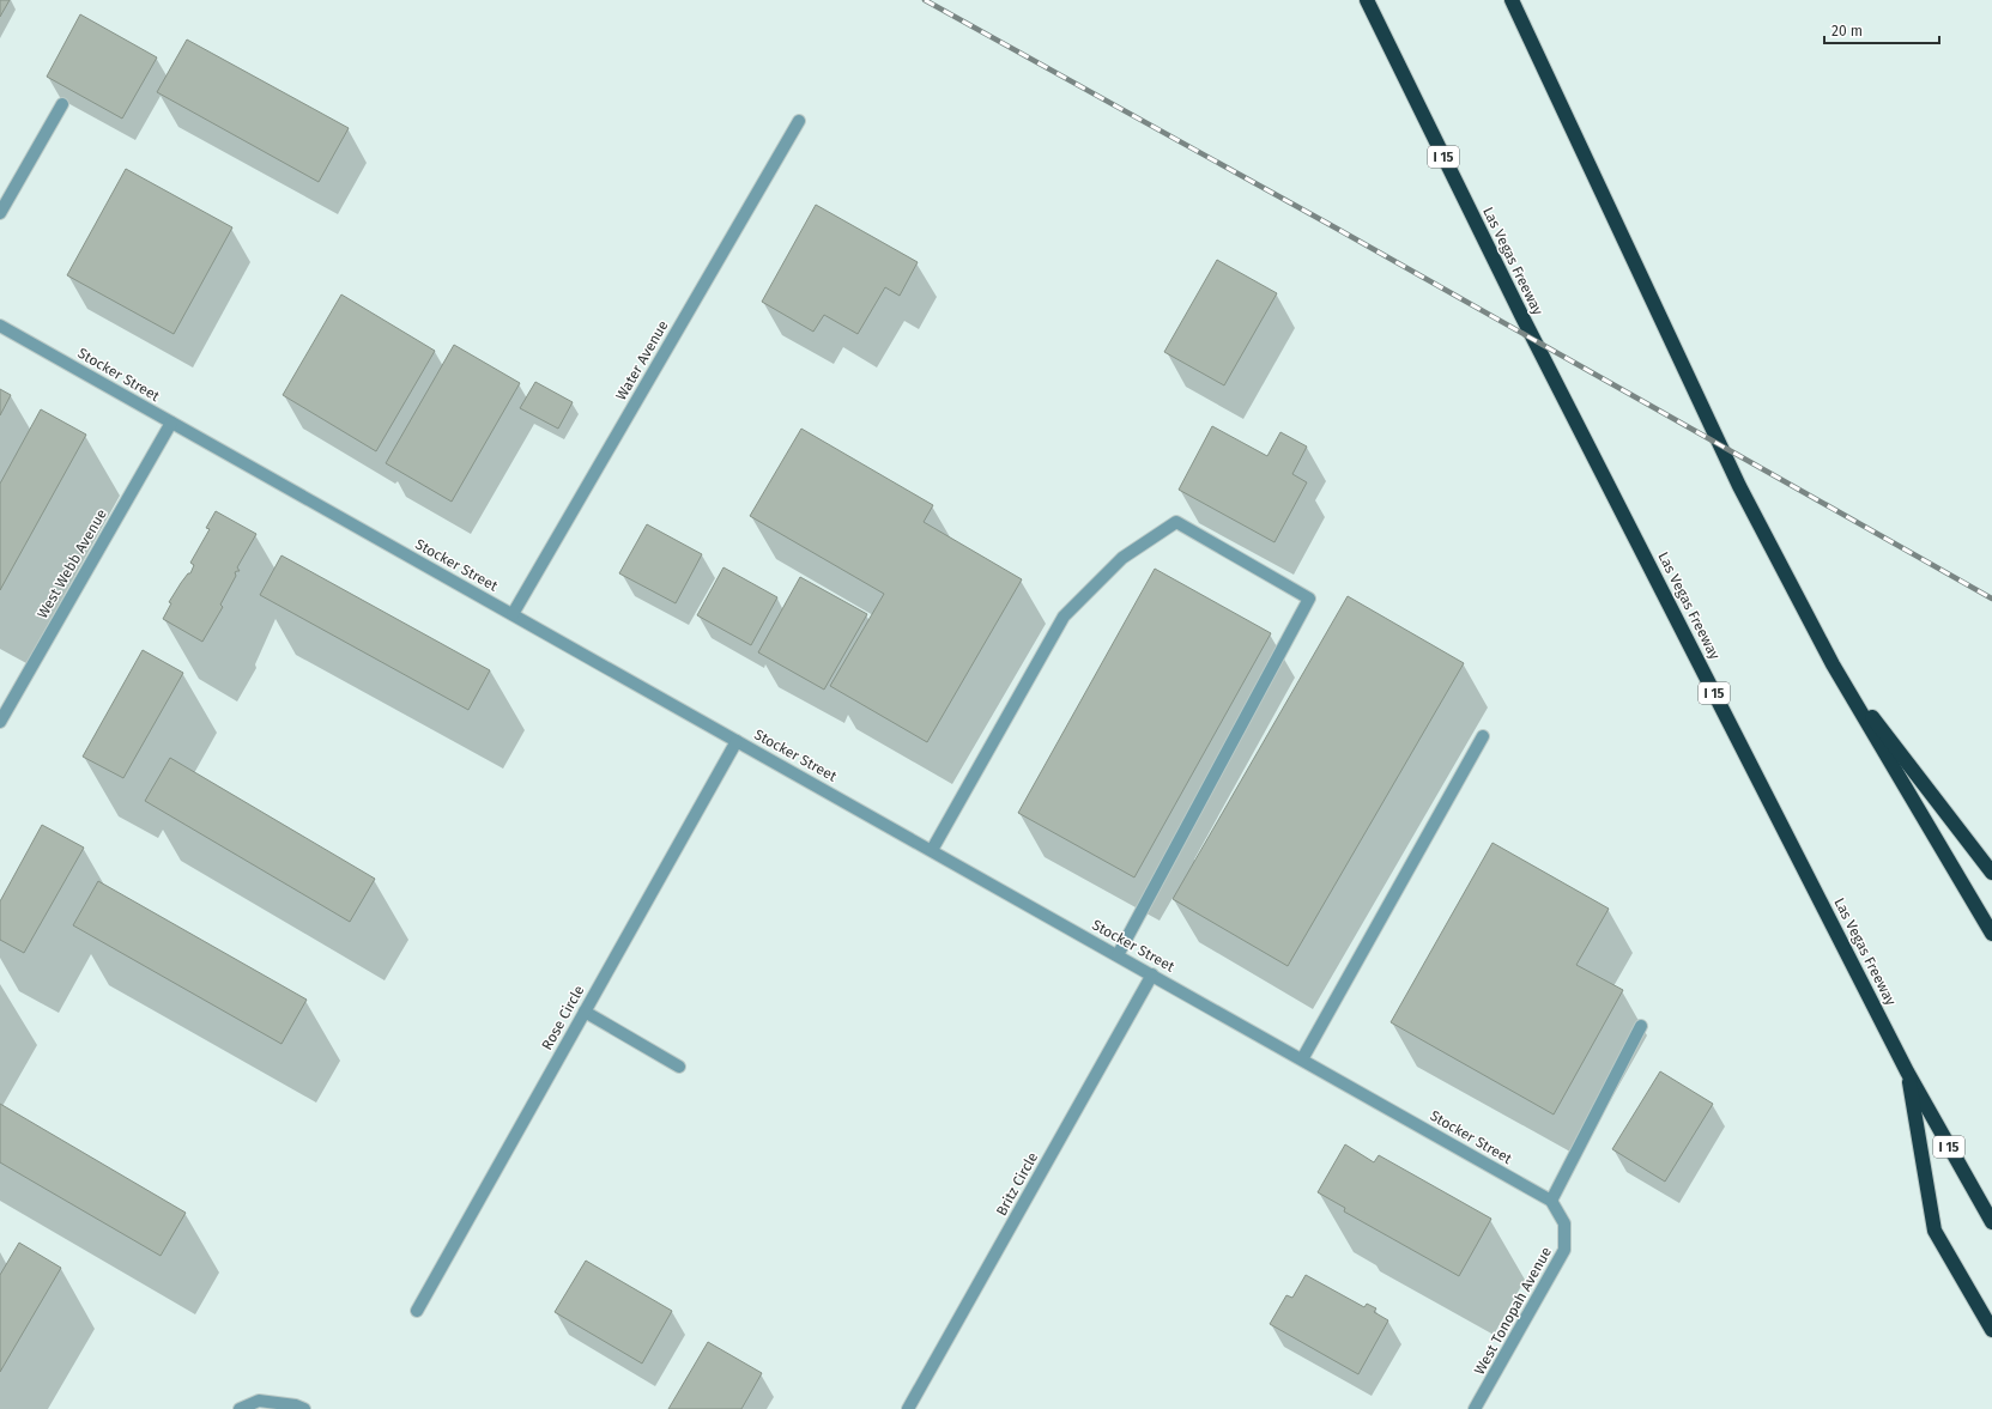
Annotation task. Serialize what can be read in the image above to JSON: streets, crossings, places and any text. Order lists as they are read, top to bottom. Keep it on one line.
{"streets":{"highway":["I 15","Las Vegas Freeway"],"street":["Water Avenue","Stocker Street","West Webb Avenue","Rose Circle","Britz Circle","West Tonopah Avenue"]},"crossings":[["Water Avenue","Stocker Street"],["Stocker Street","West Webb Avenue"],["Stocker Street","Rose Circle"],["Stocker Street","Britz Circle"],["Stocker Street","West Tonopah Avenue"]],"scale_bar":"20 m"}
